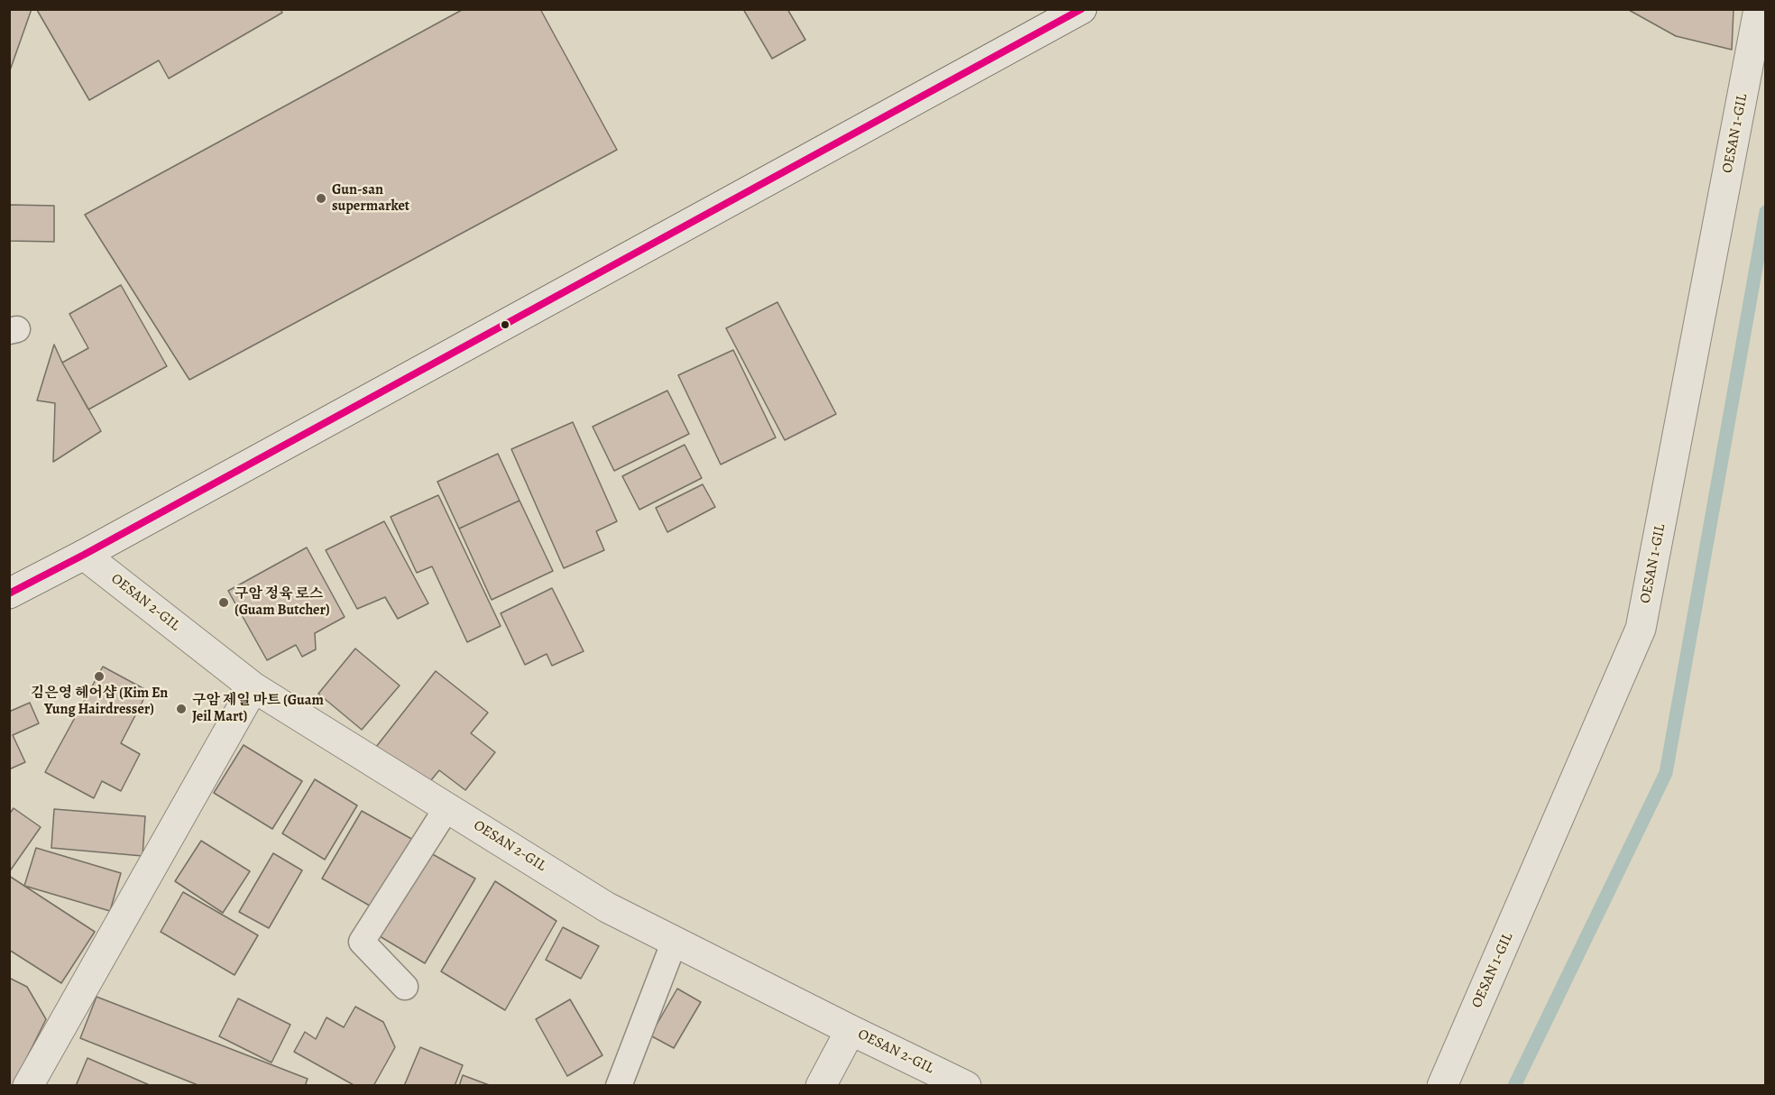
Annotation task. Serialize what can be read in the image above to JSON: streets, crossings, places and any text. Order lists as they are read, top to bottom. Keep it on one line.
{"streets":{"street":["OESAN 1-GIL","OESAN 2-GIL"]},"places":["Gun-san supermarket","구암 정육 로스 (Guam Butcher)","김은영 헤어샵 (Kim En Yung Hairdresser)","구암 제일 마트 (Guam Jeil Mart)"]}
